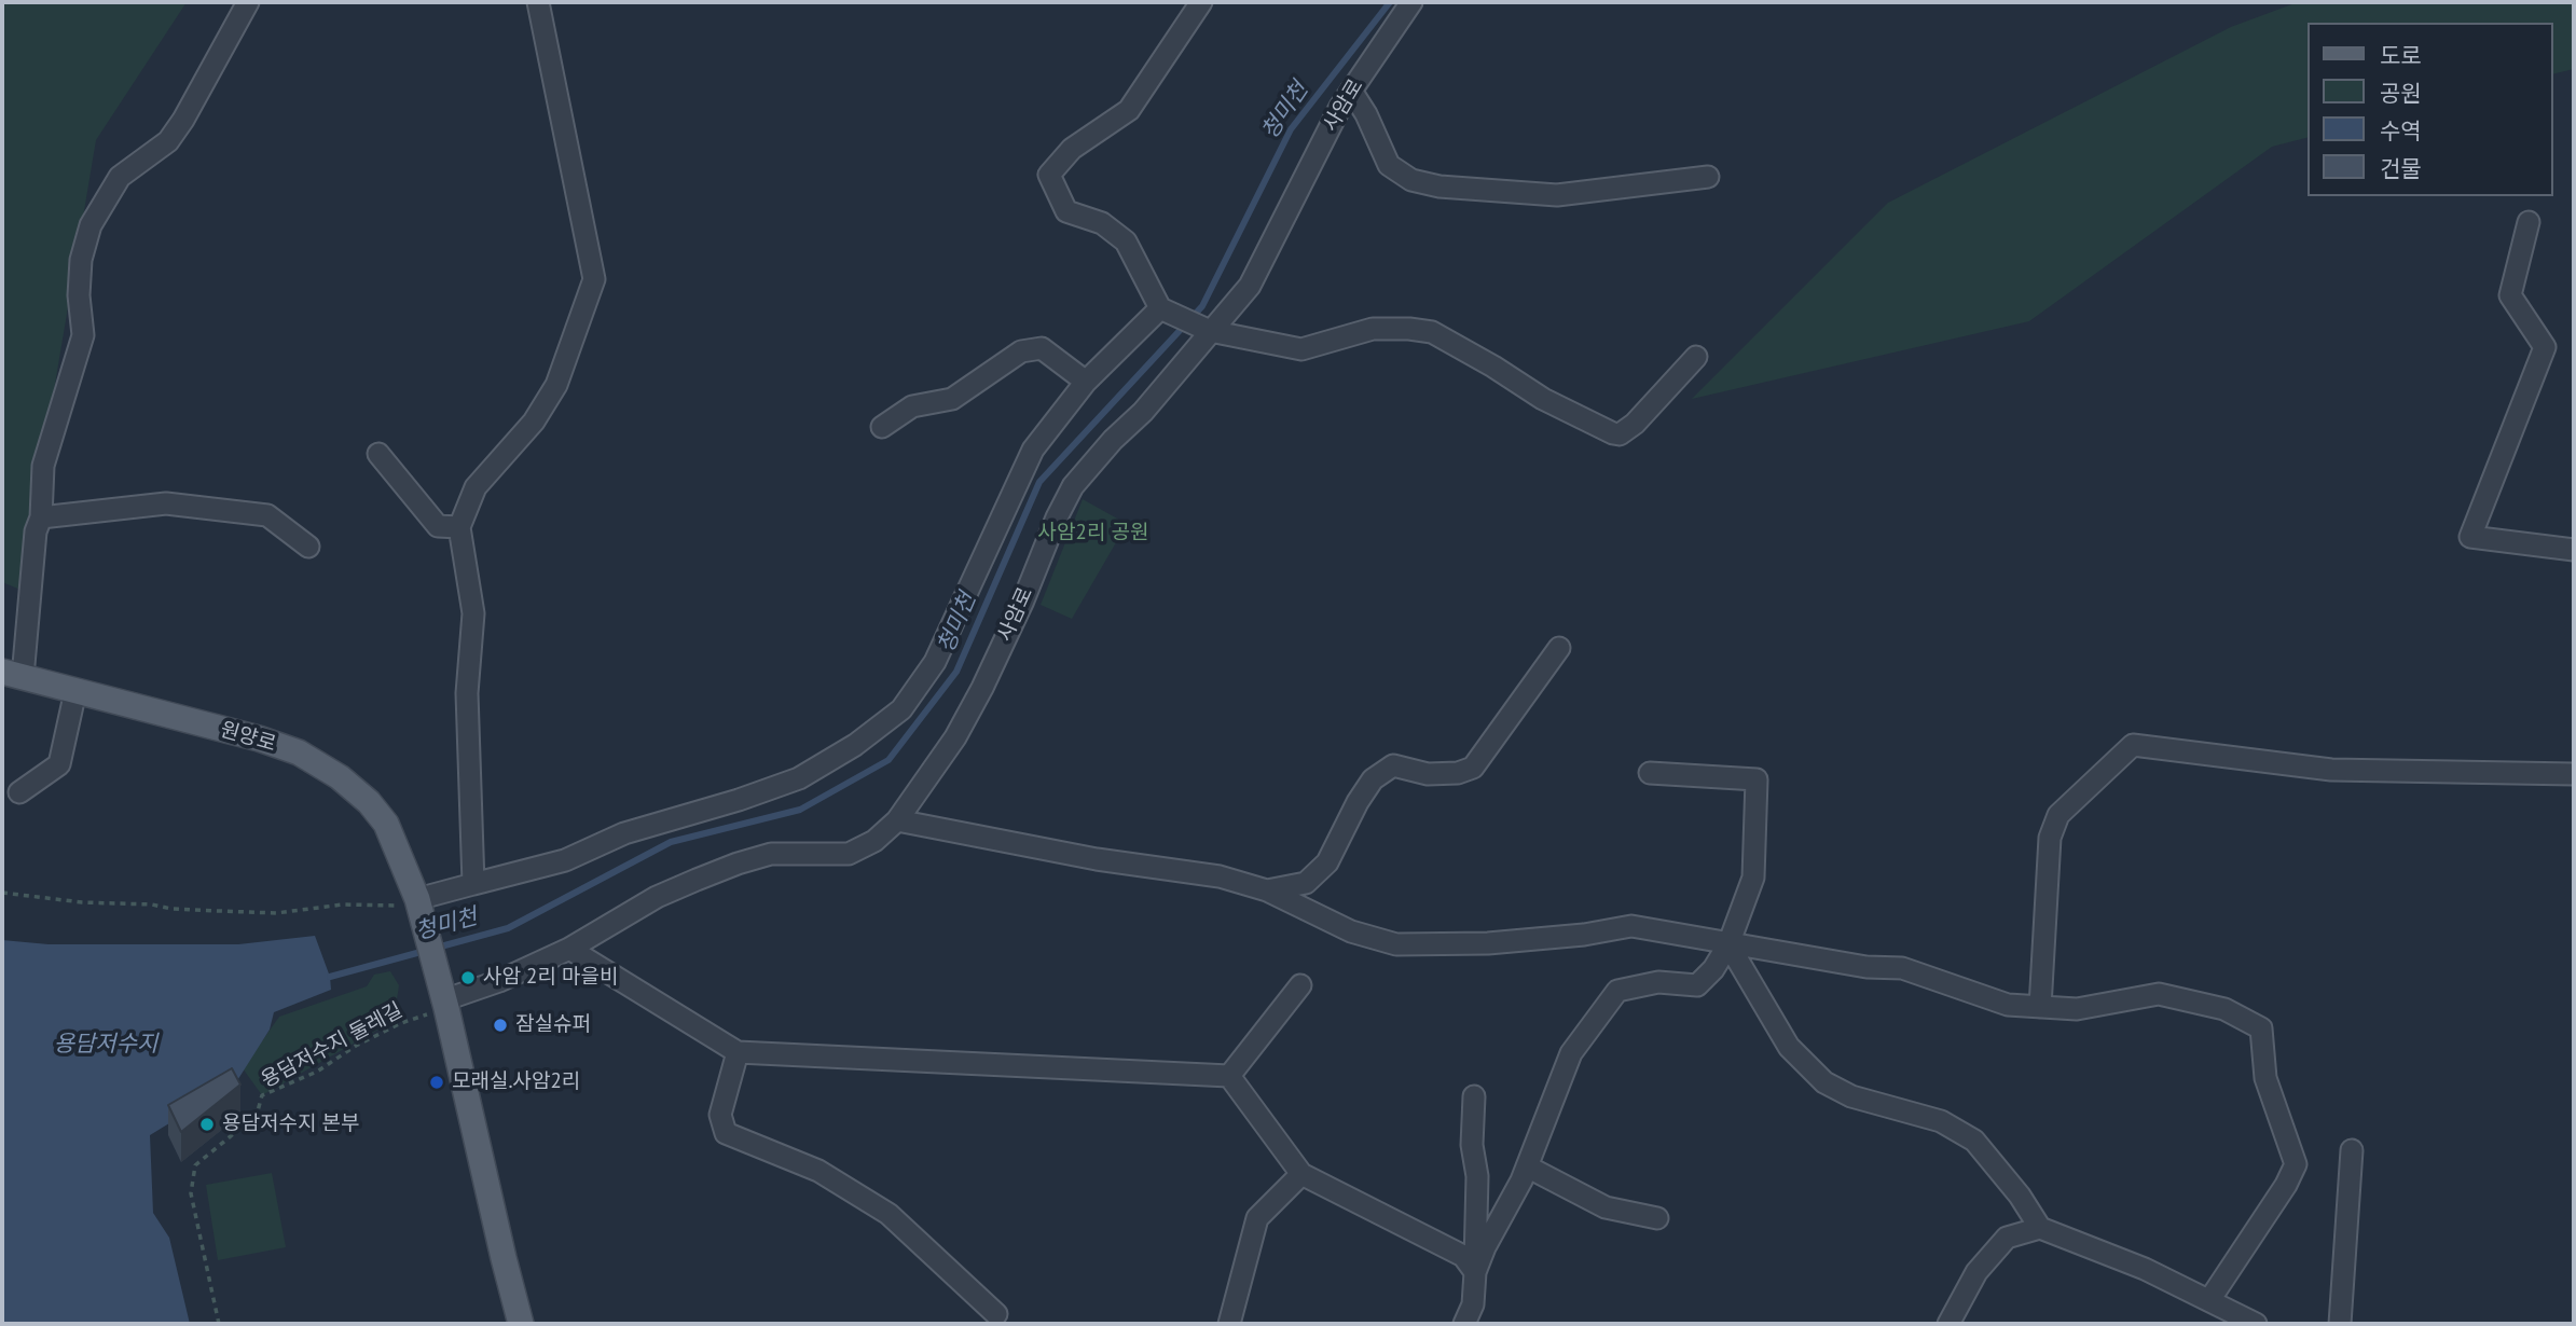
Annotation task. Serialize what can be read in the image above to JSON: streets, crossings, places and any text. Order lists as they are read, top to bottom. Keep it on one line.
{"streets":{"main road":["원양로"],"street":["사암로"],"path":["용담저수지 둘레길"]},"crossings":[["사암로","원양로"],["사암로","용담저수지 둘레길"],["원양로","용담저수지 둘레길"]],"water":["청미천","용담저수지"],"parks":["사암2리 공원"],"places":["사암 2리 마을비","잠실슈퍼","모래실.사암2리","용담저수지 본부"],"legend":["도로","공원","수역","건물"]}
